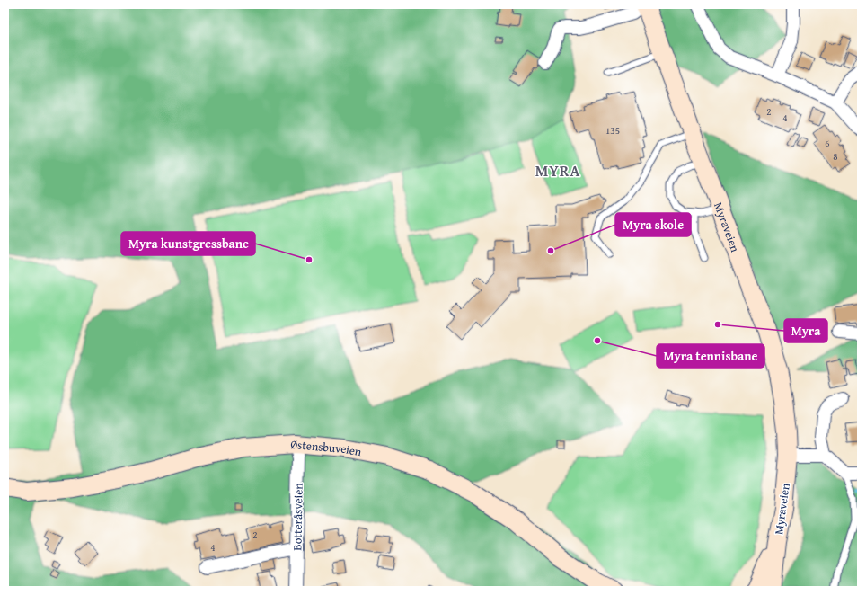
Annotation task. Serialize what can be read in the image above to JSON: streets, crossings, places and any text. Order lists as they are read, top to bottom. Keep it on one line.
{"streets":{"main road":["Myraveien","Østensbuveien"],"street":["Botteråsveien"]},"crossings":[["Østensbuveien","Botteråsveien"]],"districts":["MYRA"],"places":["Myra skole","Myra kunstgressbane","Myra","Myra tennisbane"],"house_numbers":["2","4","135","6","8","2","4"]}
